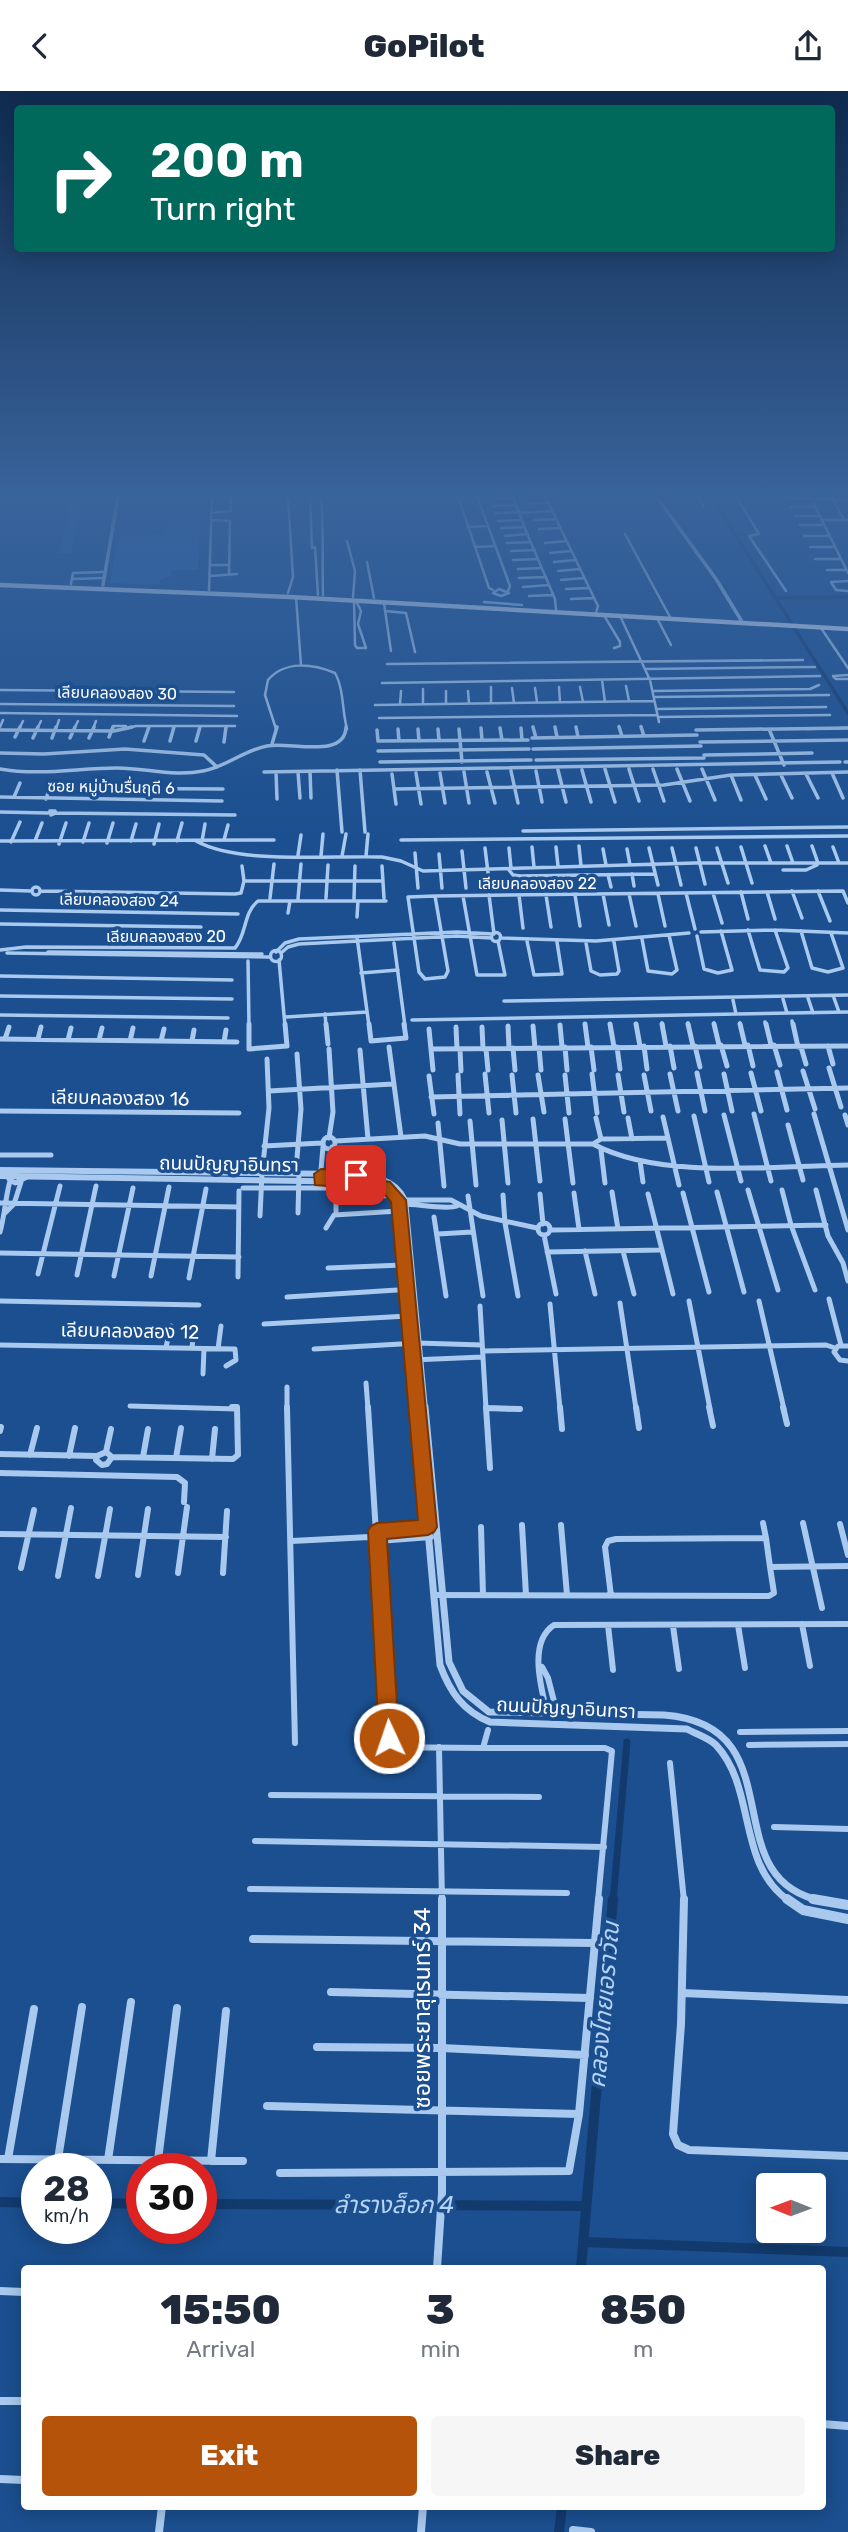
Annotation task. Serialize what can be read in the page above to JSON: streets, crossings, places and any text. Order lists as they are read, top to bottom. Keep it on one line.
{"streets":{"street":["เลียบคลองสอง 30","ซอย หมู่บ้านรื่นฤดี 6","เลียบคลองสอง 22","เลียบคลองสอง 24","เลียบคลองสอง 20","เลียบคลองสอง 16","ถนนปัญญาอินทรา","เลียบคลองสอง 12","ซอยพระยาสุเรนทร์ 34"]},"water":["คลองไทยเอราวัณ","ลำรางล็อก 4"],"north":"left","page":{"header":"GoPilot","turn":["200 m","Turn right"],"speed":"28 km/h","limit":"30","eta":["15:50","Arrival","3","min","850","m"],"buttons":["Exit","Share"]}}
